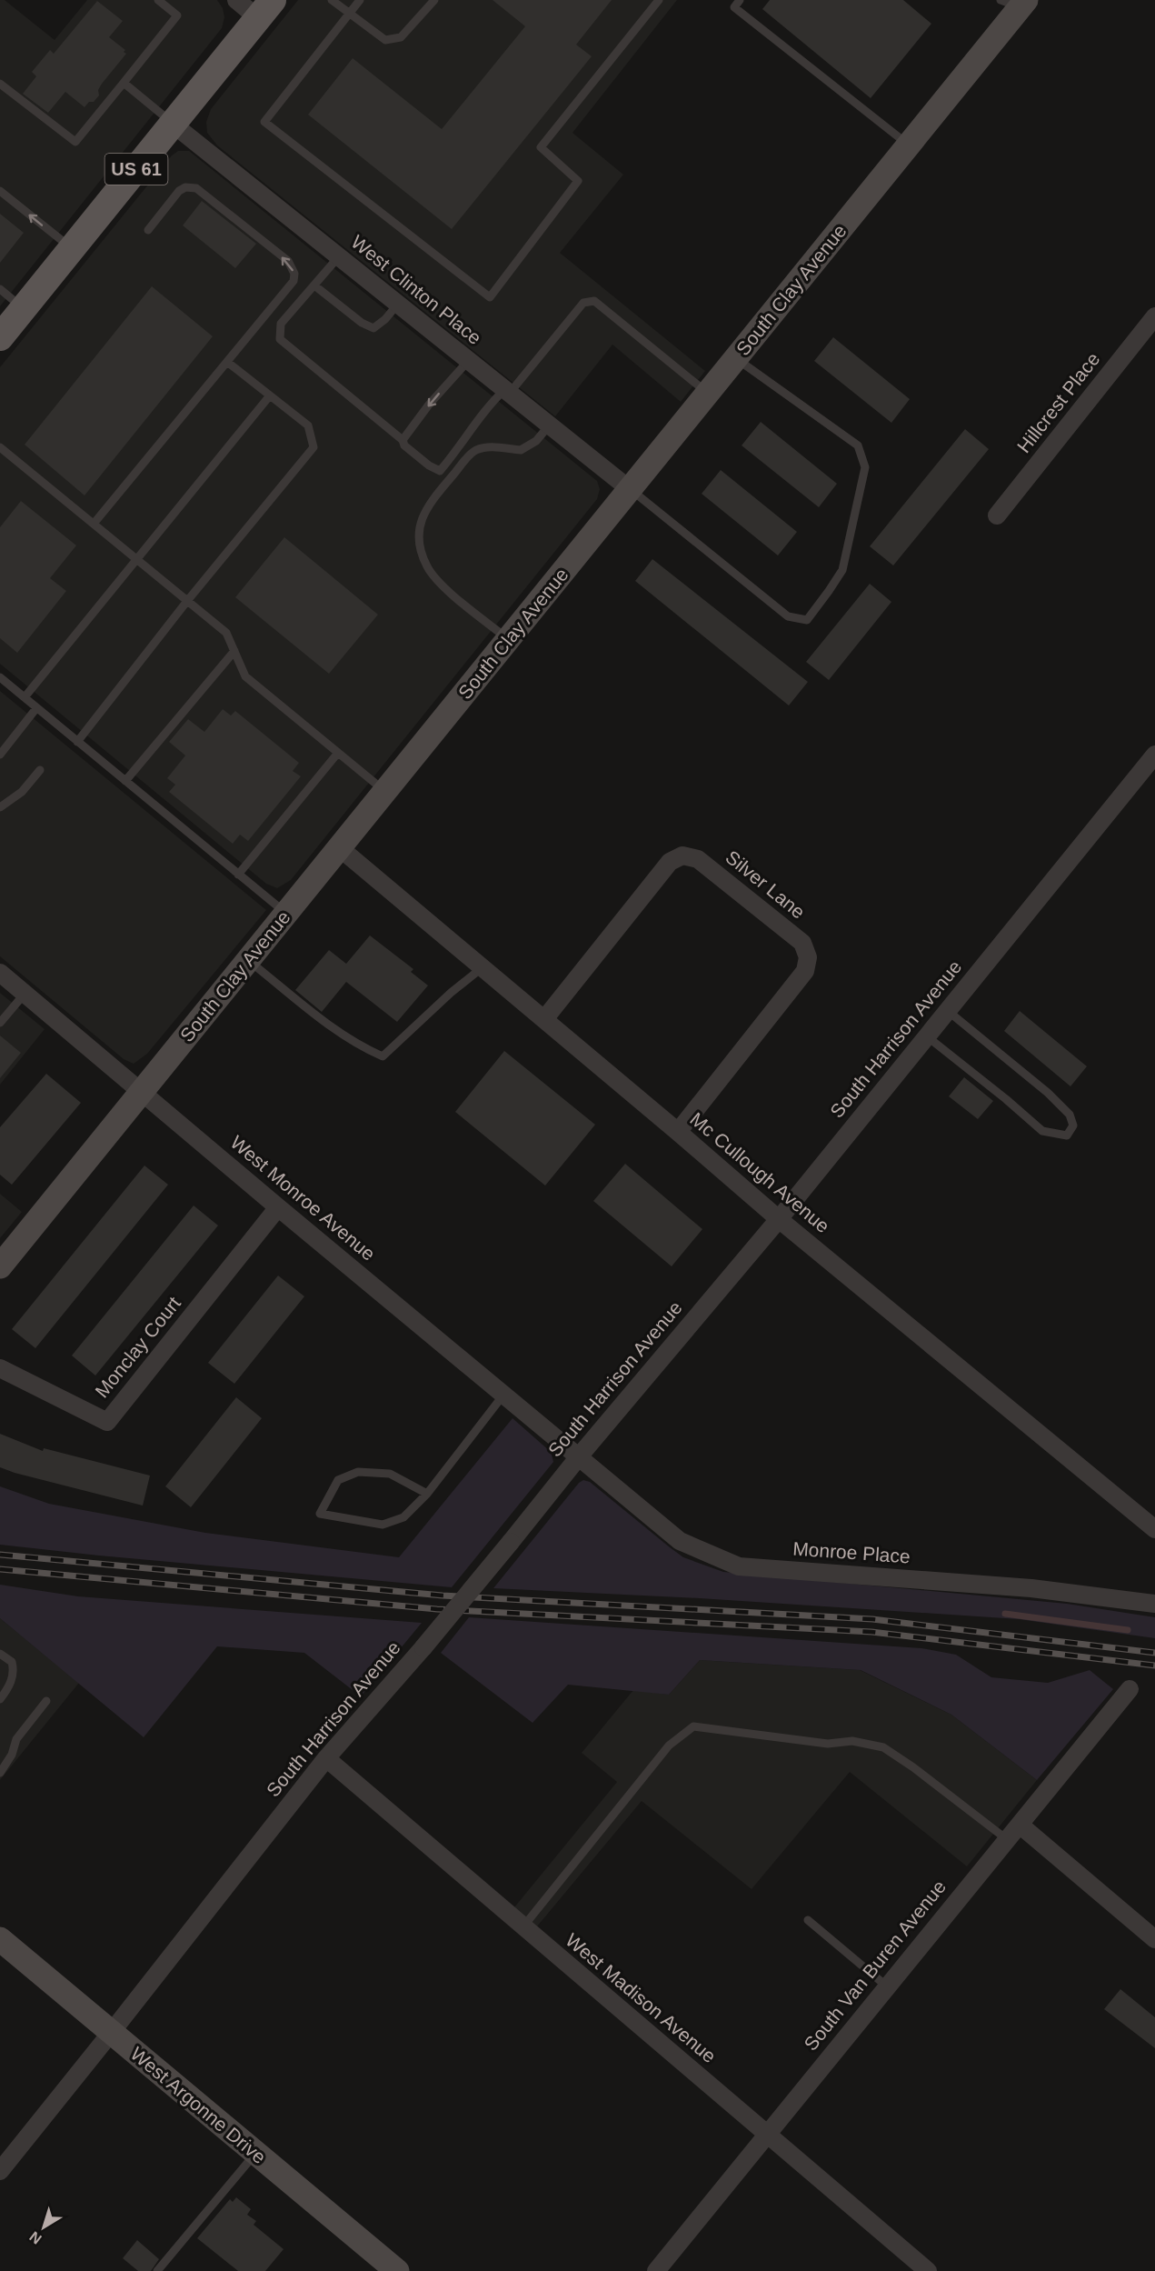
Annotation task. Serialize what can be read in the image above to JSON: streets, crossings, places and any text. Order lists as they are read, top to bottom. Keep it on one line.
{"streets":{"main road":["US 61"],"street":["West Clinton Place","South Clay Avenue","Hillcrest Place","Silver Lane","South Harrison Avenue","Mc Cullough Avenue","West Monroe Avenue","Monclay Court","Monroe Place","South Van Buren Avenue","West Madison Avenue","West Argonne Drive"]},"crossings":[["US 61","West Clinton Place"],["West Clinton Place","South Clay Avenue"],["South Clay Avenue","Mc Cullough Avenue"],["South Clay Avenue","West Monroe Avenue"],["Silver Lane","Mc Cullough Avenue"],["South Harrison Avenue","Mc Cullough Avenue"],["South Harrison Avenue","West Monroe Avenue"],["South Harrison Avenue","Monroe Place"],["South Harrison Avenue","West Madison Avenue"],["South Harrison Avenue","West Argonne Drive"],["West Monroe Avenue","Monclay Court"],["West Monroe Avenue","Monroe Place"],["South Van Buren Avenue","West Madison Avenue"]],"north":"bottom left"}
